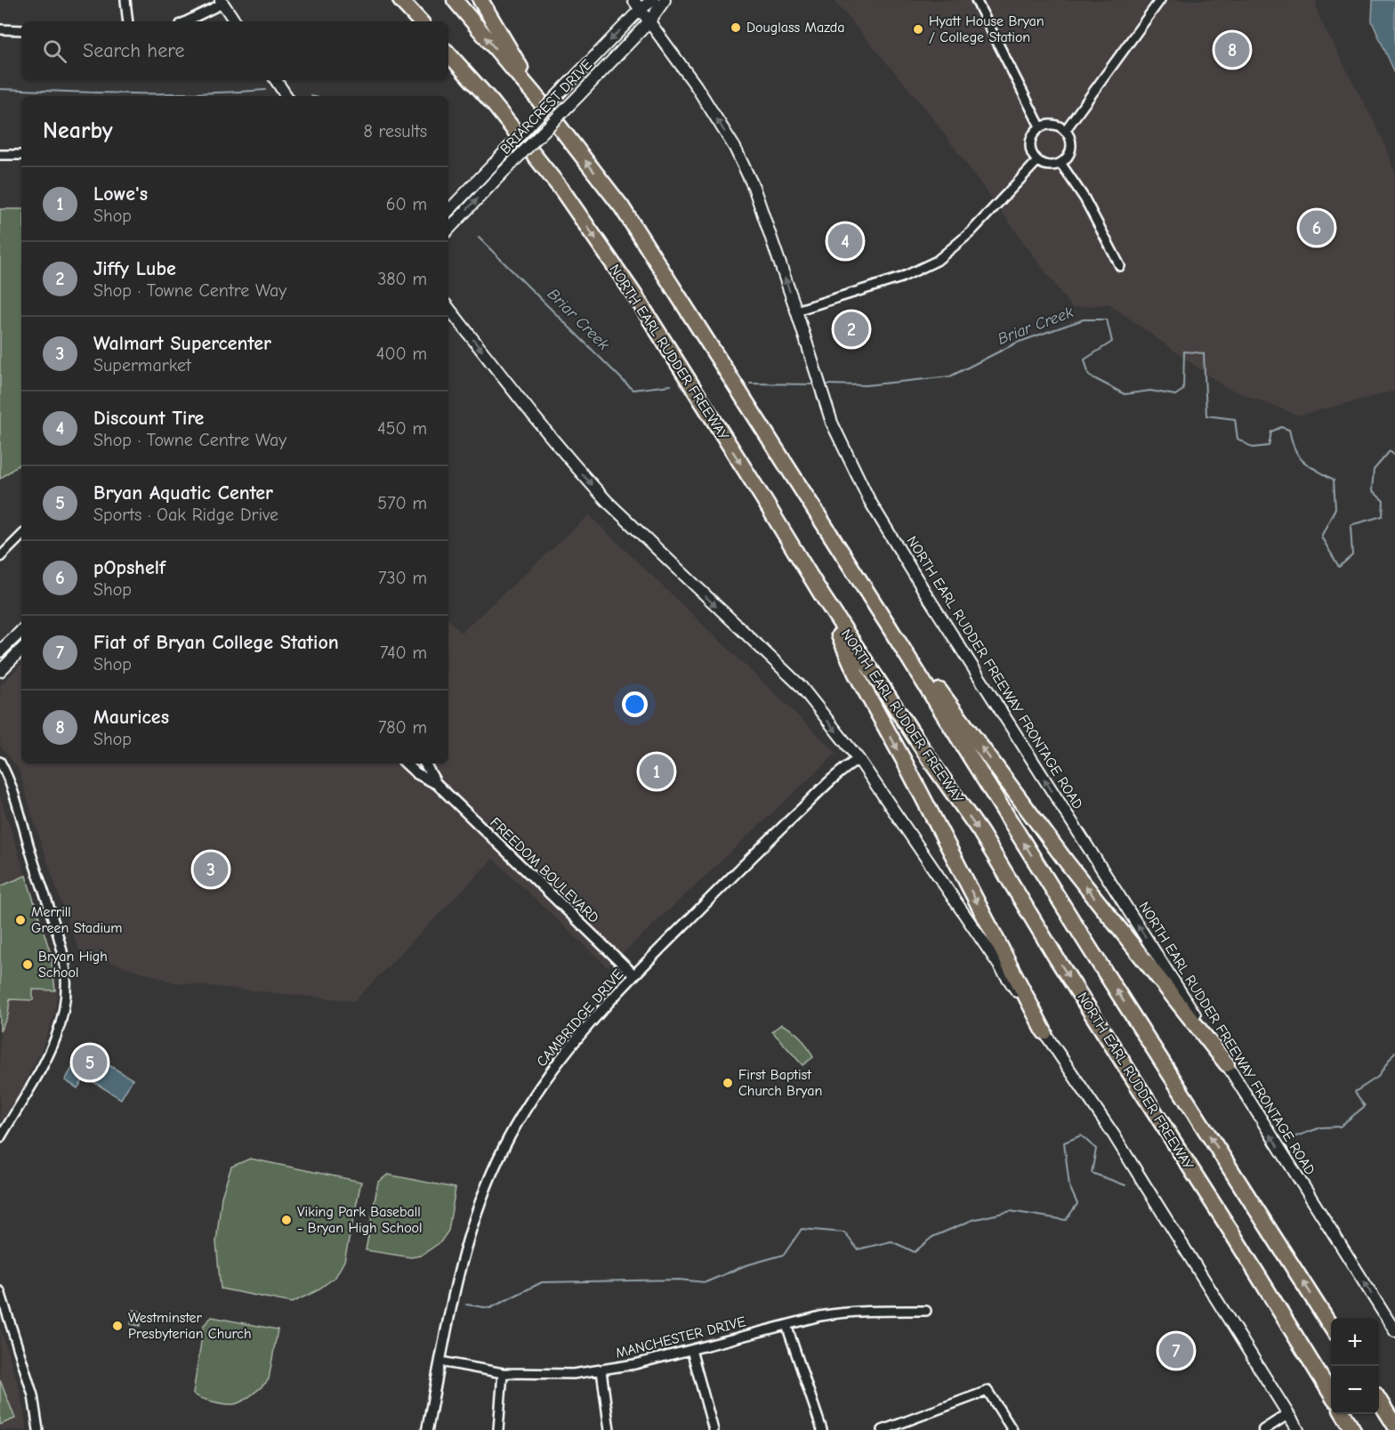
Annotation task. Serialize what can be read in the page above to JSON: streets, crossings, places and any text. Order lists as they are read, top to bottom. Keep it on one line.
{"streets":{"highway":["NORTH EARL RUDDER FREEWAY"],"main road":["BRIARCREST DRIVE","NORTH EARL RUDDER FREEWAY FRONTAGE ROAD"],"street":["FREEDOM BOULEVARD","CAMBRIDGE DRIVE","MANCHESTER DRIVE"]},"crossings":[["BRIARCREST DRIVE","NORTH EARL RUDDER FREEWAY FRONTAGE ROAD"],["FREEDOM BOULEVARD","CAMBRIDGE DRIVE"],["CAMBRIDGE DRIVE","MANCHESTER DRIVE"]],"one_way":["NORTH EARL RUDDER FREEWAY FRONTAGE ROAD"],"water":["Briar Creek"],"places":["Douglass Mazda","Hyatt House Bryan / College Station","Merrill Green Stadium","Bryan High School","First Baptist Church Bryan","Viking Park Baseball - Bryan High School","Westminster Presbyterian Church"],"page":{"search":"Search here","pins":["8","6","4","2","1","3","5","7"],"heading":["Nearby","8 results"],"list":[{"mark":"1","name":"Lowe's","note":"Shop","value":"60 m"},{"mark":"2","name":"Jiffy Lube","note":"Shop · Towne Centre Way","value":"380 m"},{"mark":"3","name":"Walmart Supercenter","note":"Supermarket","value":"400 m"},{"mark":"4","name":"Discount Tire","note":"Shop · Towne Centre Way","value":"450 m"},{"mark":"5","name":"Bryan Aquatic Center","note":"Sports · Oak Ridge Drive","value":"570 m"},{"mark":"6","name":"pOpshelf","note":"Shop","value":"730 m"},{"mark":"7","name":"Fiat of Bryan College Station","note":"Shop","value":"740 m"},{"mark":"8","name":"Maurices","note":"Shop","value":"780 m"}],"map_buttons":["+","−"]}}
